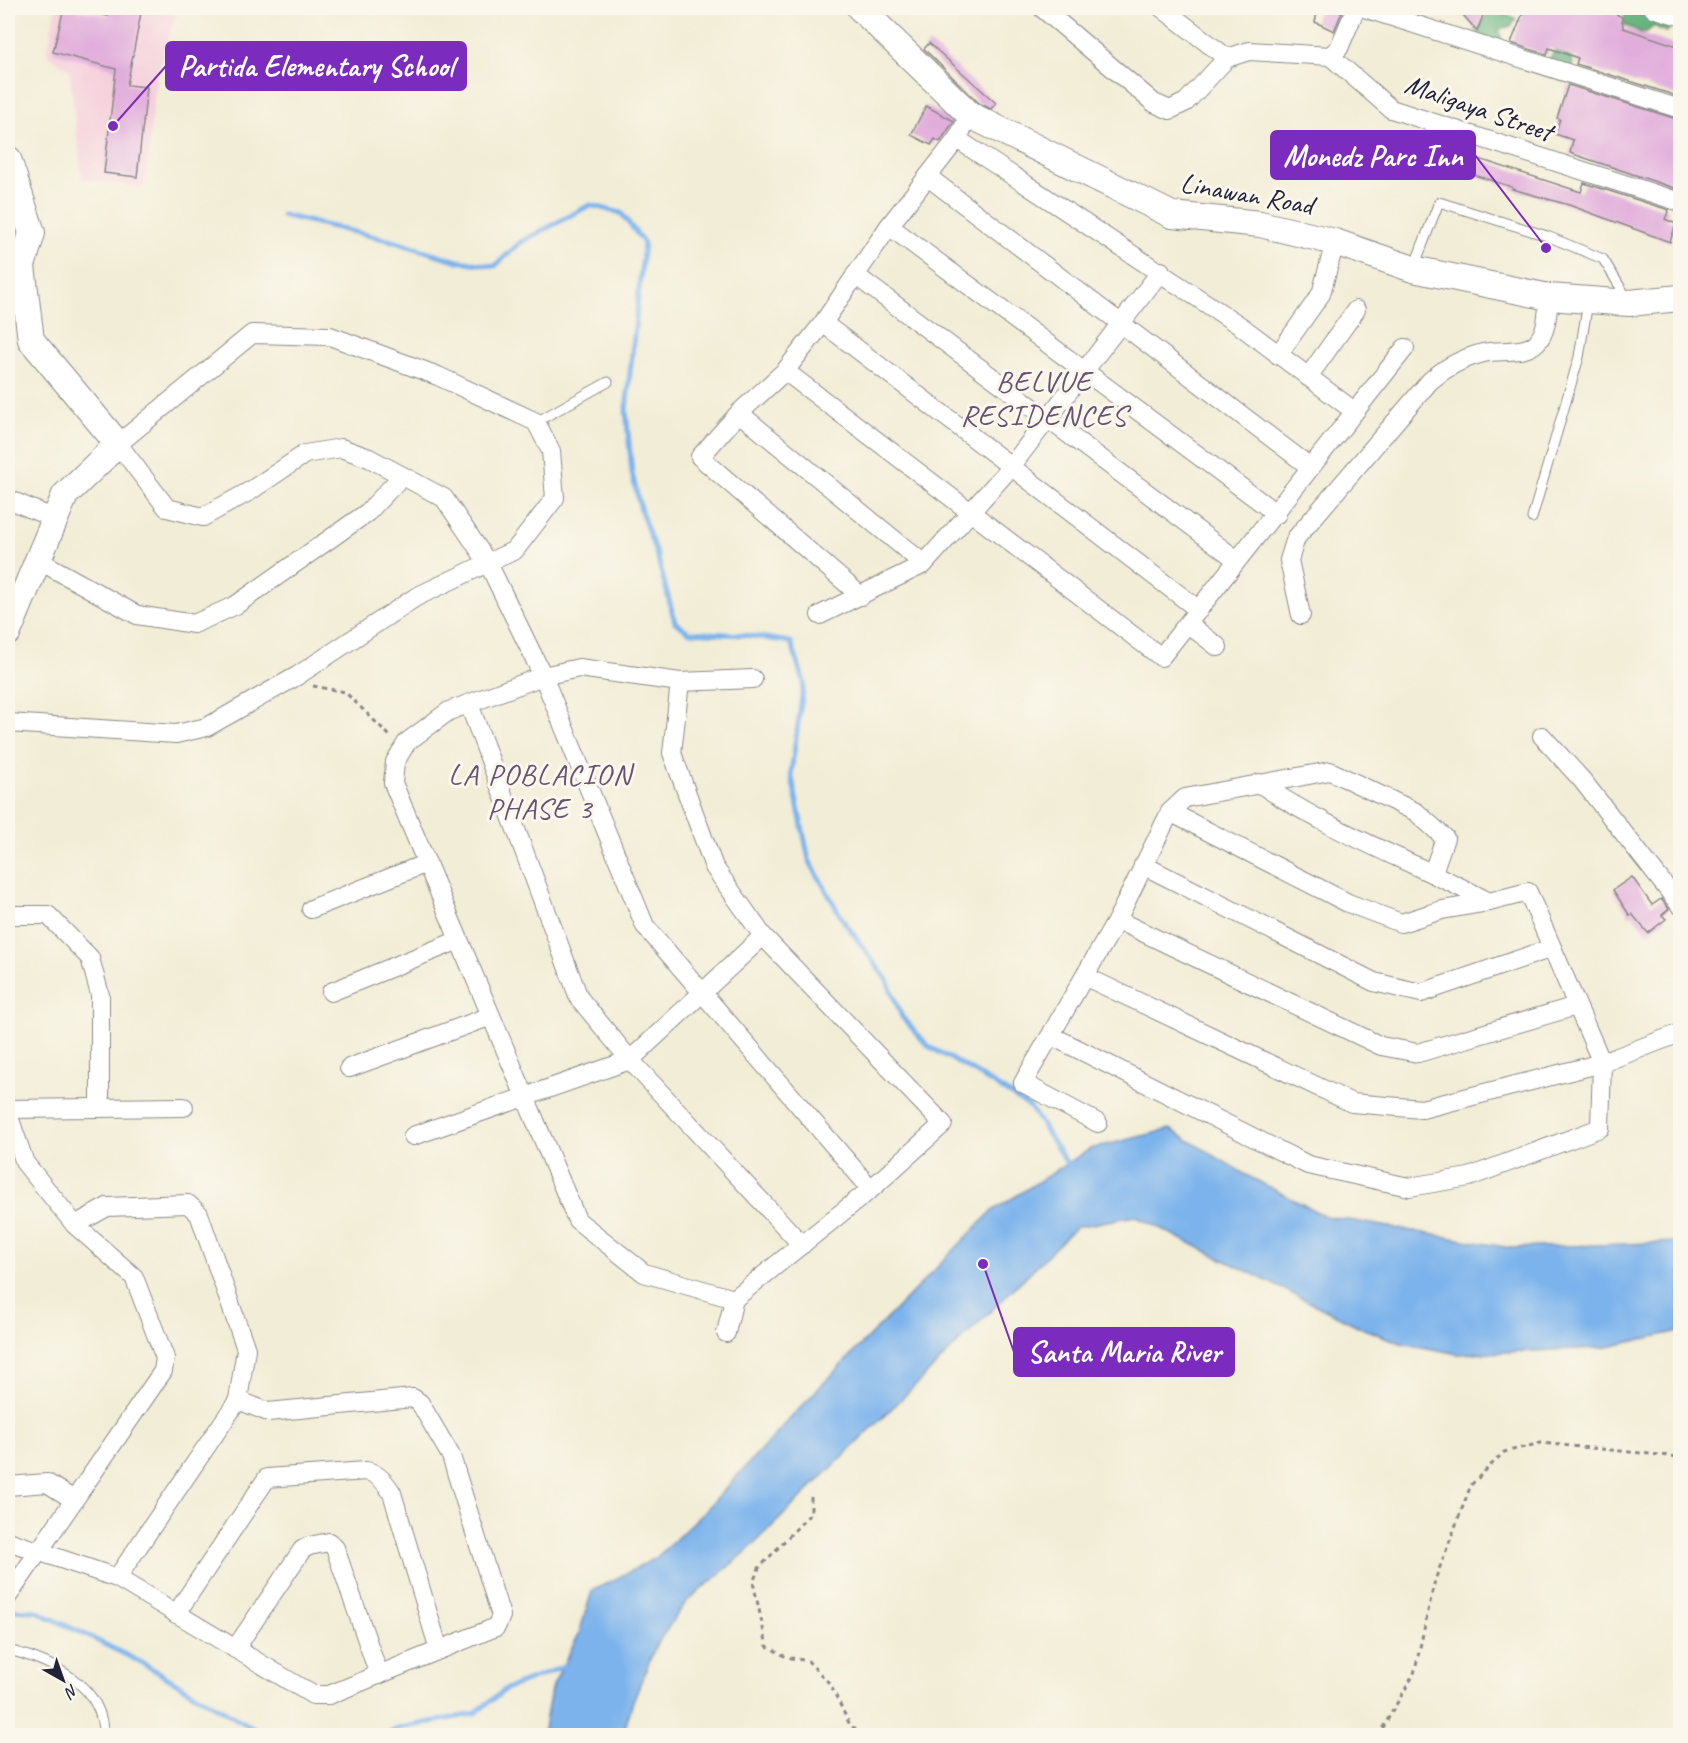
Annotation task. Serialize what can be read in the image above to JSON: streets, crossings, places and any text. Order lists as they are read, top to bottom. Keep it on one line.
{"streets":{"street":["Maligaya Street","Linawan Road"]},"districts":["BELVUE RESIDENCES","LA POBLACION PHASE 3"],"places":["Partida Elementary School","Monedz Parc Inn","Santa Maria River"],"north":"bottom right"}
